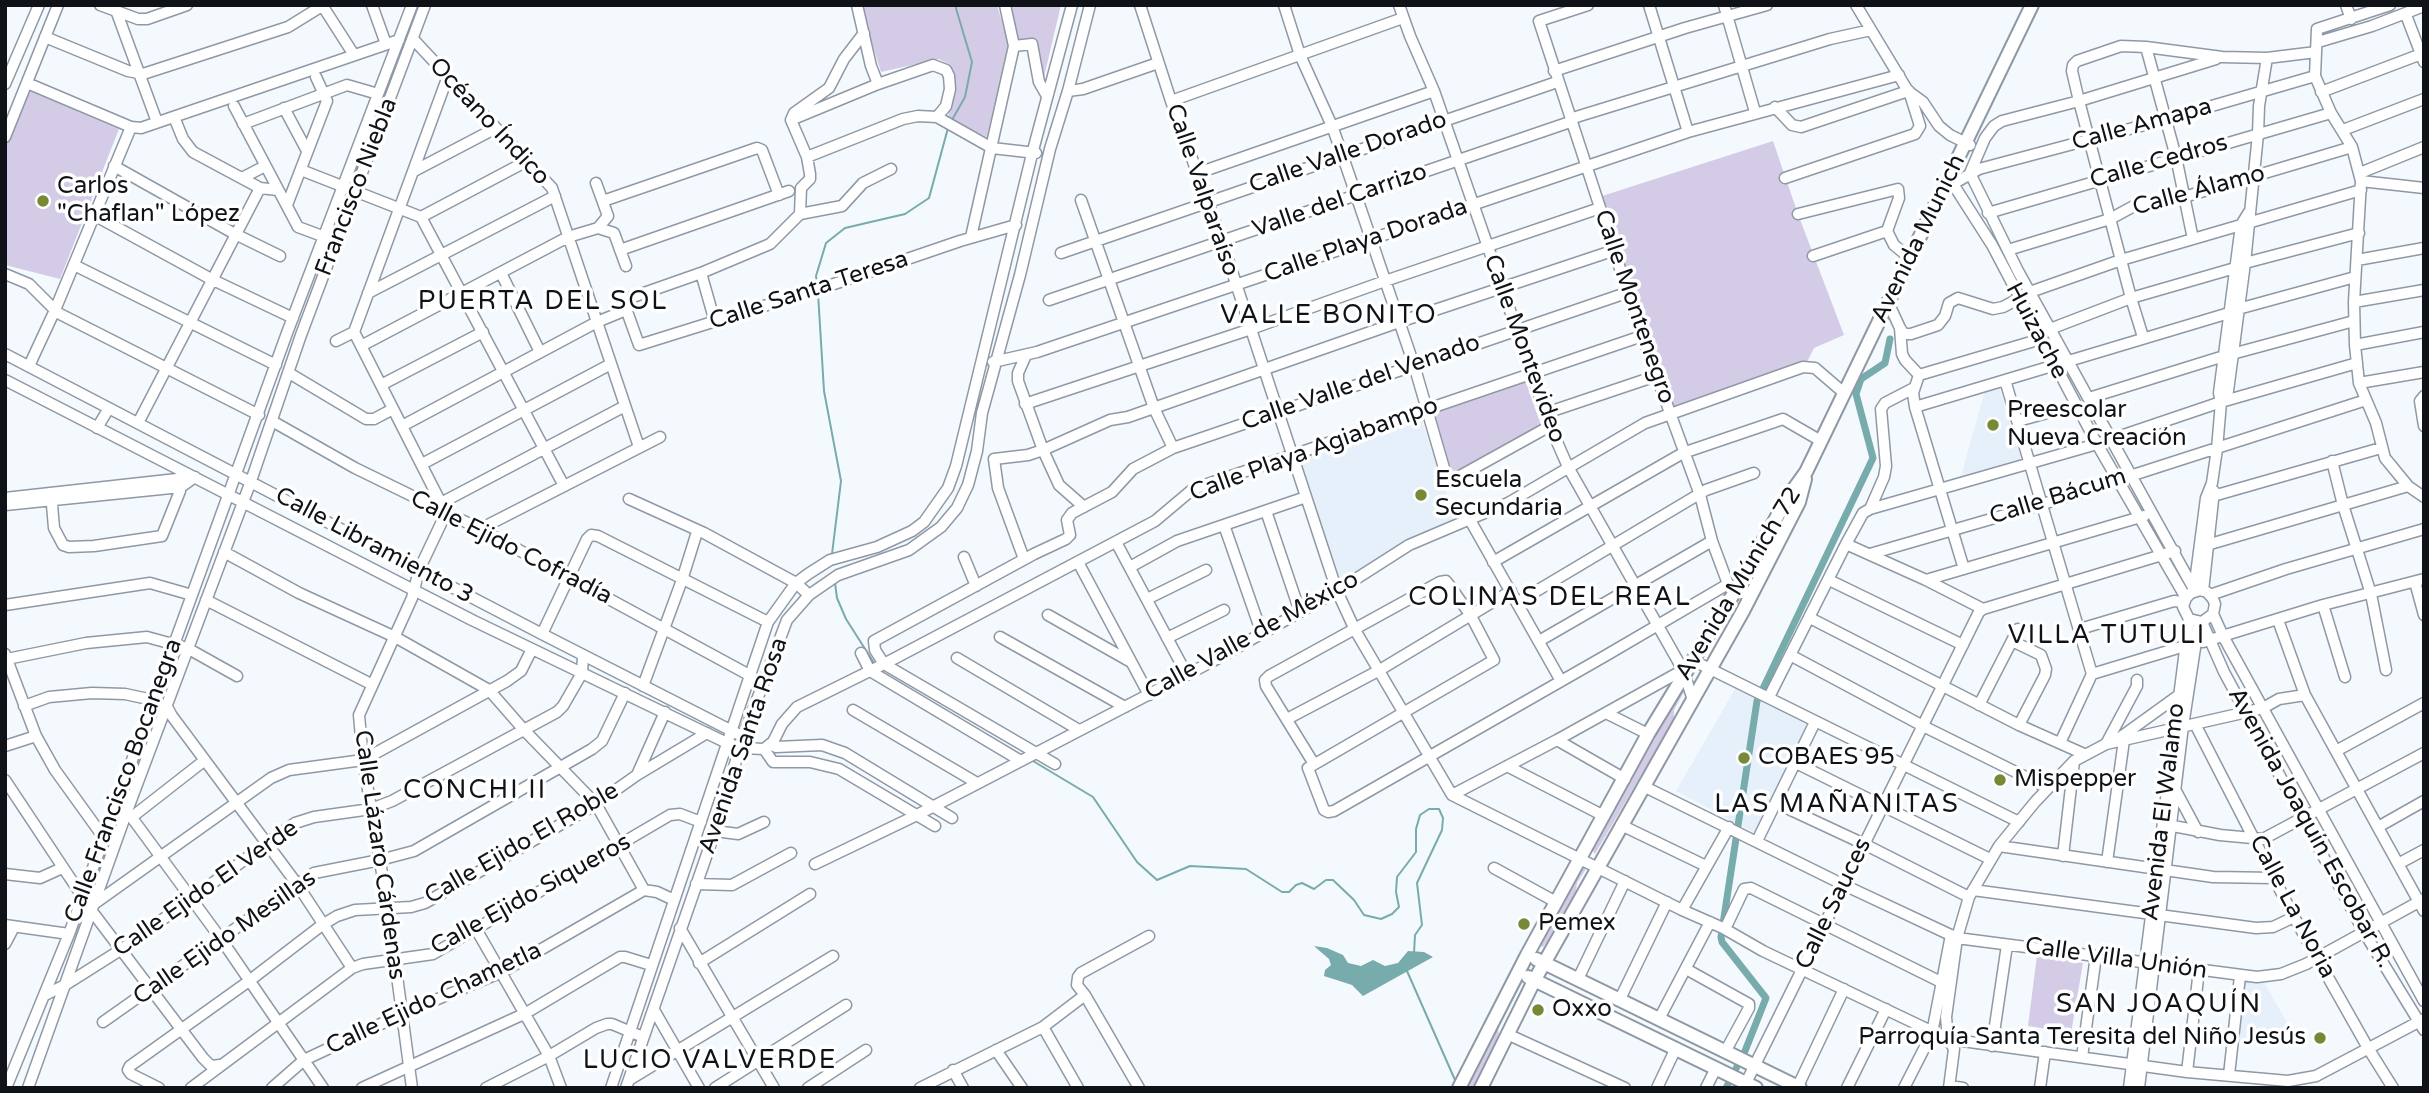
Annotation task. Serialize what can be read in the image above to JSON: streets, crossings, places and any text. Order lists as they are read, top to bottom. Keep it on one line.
{"streets":{"main road":["Avenida Munich","Avenida Múnich 72"],"street":["Océano Índico","Calle Amapa","Calle Valle Dorado","Calle Cedros","Francisco Niebla","Calle Valparaíso","Calle Álamo","Valle del Carrizo","Calle Playa Dorada","Calle Santa Teresa","Calle Montenegro","Huizache","Calle Montevideo","Calle Valle del Venado","Calle Playa Agiabampo","Calle Bácum","Calle Libramiento 3","Calle Ejido Cofradía","Calle Valle de México","Avenida Santa Rosa","Calle Francisco Bocanegra","Avenida El Walamo","Avenida Joaquín Escobar R.","Calle Ejido El Roble","Calle Lázaro Cárdenas","Calle Ejido El Verde","Calle Ejido Siqueros","Calle Sauces","Calle La Noria","Calle Ejido Mesillas","Calle Villa Unión","Calle Ejido Chametla"]},"crossings":[["Océano Índico","Francisco Niebla"],["Calle Amapa","Avenida Munich"],["Calle Amapa","Huizache"],["Calle Valle Dorado","Calle Valparaíso"],["Calle Valle Dorado","Calle Montenegro"],["Calle Valle Dorado","Calle Montevideo"],["Calle Cedros","Huizache"],["Francisco Niebla","Calle Ejido Cofradía"],["Francisco Niebla","Calle Francisco Bocanegra"],["Calle Valparaíso","Valle del Carrizo"],["Calle Valparaíso","Calle Playa Dorada"],["Calle Valparaíso","Calle Valle del Venado"],["Calle Valparaíso","Calle Playa Agiabampo"],["Calle Valparaíso","Calle Valle de México"],["Calle Álamo","Huizache"],["Valle del Carrizo","Calle Montenegro"],["Valle del Carrizo","Calle Montevideo"],["Avenida Munich","Huizache"],["Avenida Munich","Avenida Múnich 72"],["Avenida Munich","Calle Valle de México"],["Calle Playa Dorada","Calle Montenegro"],["Calle Playa Dorada","Calle Montevideo"],["Calle Playa Dorada","Avenida Santa Rosa"],["Calle Montenegro","Calle Valle del Venado"],["Calle Montenegro","Calle Playa Agiabampo"],["Calle Montenegro","Avenida Múnich 72"],["Calle Montenegro","Calle Valle de México"],["Huizache","Calle Bácum"],["Huizache","Avenida El Walamo"],["Huizache","Avenida Joaquín Escobar R."],["Calle Montevideo","Calle Valle del Venado"],["Calle Montevideo","Calle Playa Agiabampo"],["Calle Montevideo","Avenida Múnich 72"],["Calle Montevideo","Calle Valle de México"],["Calle Libramiento 3","Avenida Santa Rosa"],["Calle Libramiento 3","Calle Francisco Bocanegra"],["Calle Libramiento 3","Calle Ejido El Roble"],["Calle Libramiento 3","Calle Lázaro Cárdenas"],["Calle Libramiento 3","Calle Ejido El Verde"],["Calle Libramiento 3","Calle Ejido Mesillas"],["Calle Ejido Cofradía","Avenida Santa Rosa"],["Calle Ejido Cofradía","Calle Francisco Bocanegra"],["Calle Ejido Cofradía","Calle Lázaro Cárdenas"],["Avenida Múnich 72","Calle Villa Unión"],["Avenida Santa Rosa","Calle Ejido Siqueros"],["Calle Francisco Bocanegra","Calle Ejido El Verde"],["Avenida El Walamo","Avenida Joaquín Escobar R."],["Avenida El Walamo","Calle Villa Unión"],["Avenida Joaquín Escobar R.","Calle Villa Unión"],["Calle Ejido El Roble","Calle Lázaro Cárdenas"],["Calle Lázaro Cárdenas","Calle Ejido El Verde"],["Calle Lázaro Cárdenas","Calle Ejido Siqueros"],["Calle Lázaro Cárdenas","Calle Ejido Mesillas"],["Calle Lázaro Cárdenas","Calle Ejido Chametla"],["Calle Sauces","Calle Villa Unión"],["Calle La Noria","Calle Villa Unión"]],"districts":["PUERTA DEL SOL","VALLE BONITO","COLINAS DEL REAL","VILLA TUTULI","CONCHI II","LAS MAÑANITAS","SAN JOAQUÍN","LUCIO VALVERDE"],"places":["Carlos \"Chaflan\" López","Preescolar Nueva Creación","Escuela Secundaria","COBAES 95","Mispepper","Pemex","Oxxo","Parroquía Santa Teresita del Niño Jesús"]}
